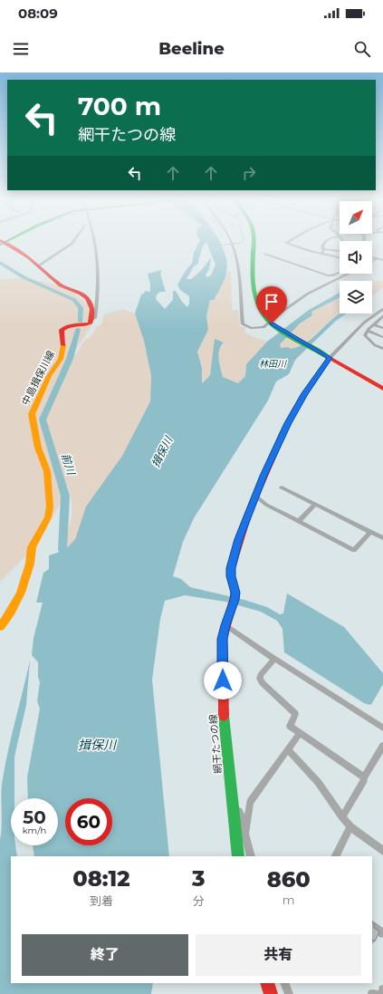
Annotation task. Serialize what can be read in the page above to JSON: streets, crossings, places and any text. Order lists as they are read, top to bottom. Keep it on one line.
{"streets":{"main road":["中島揖保川線","網干たつの線"]},"water":["林田川","揖保川","前川"],"north":"top right","page":{"status":"08:09","header":"Beeline","turn":["700 m","網干たつの線"],"speed":"50 km/h","limit":"60","eta":["08:12","到着","3","分","860","m"],"buttons":["終了","共有"]}}
